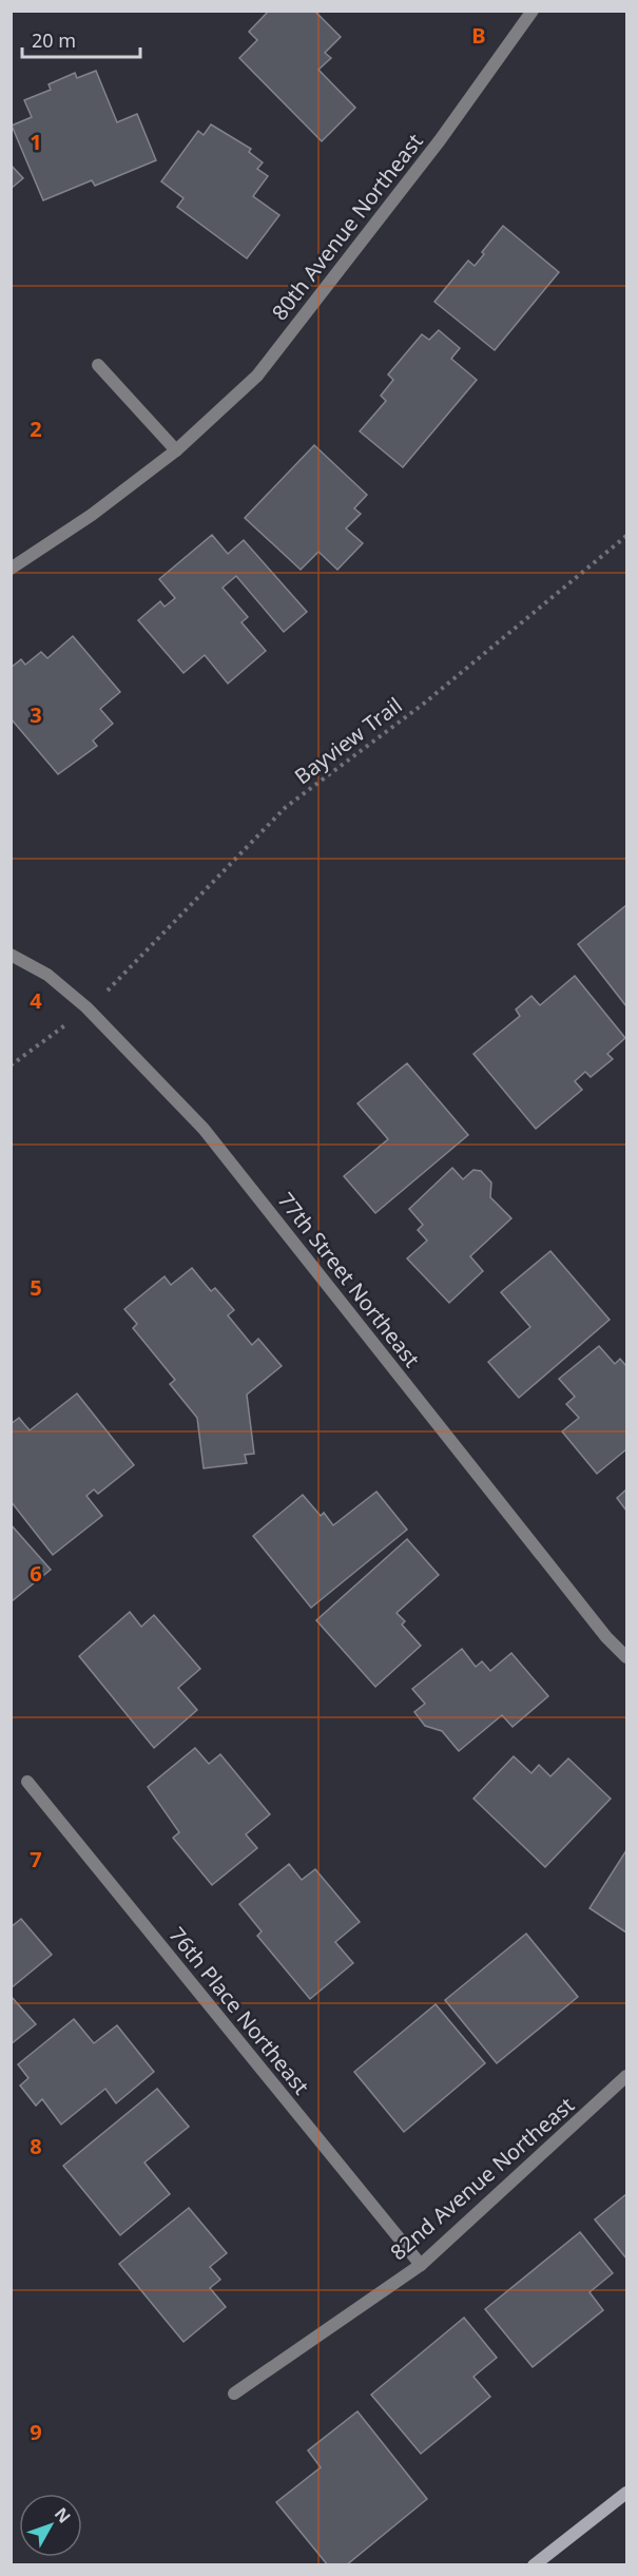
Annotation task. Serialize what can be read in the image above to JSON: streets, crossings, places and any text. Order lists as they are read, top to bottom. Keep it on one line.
{"streets":{"street":["80th Avenue Northeast","77th Street Northeast","76th Place Northeast","82nd Avenue Northeast"],"path":["Bayview Trail"]},"crossings":[["76th Place Northeast","82nd Avenue Northeast"]],"scale_bar":"20 m","north":"top right","grid":{"columns":["B"],"rows":["1","2","3","4","5","6","7","8","9"]}}
